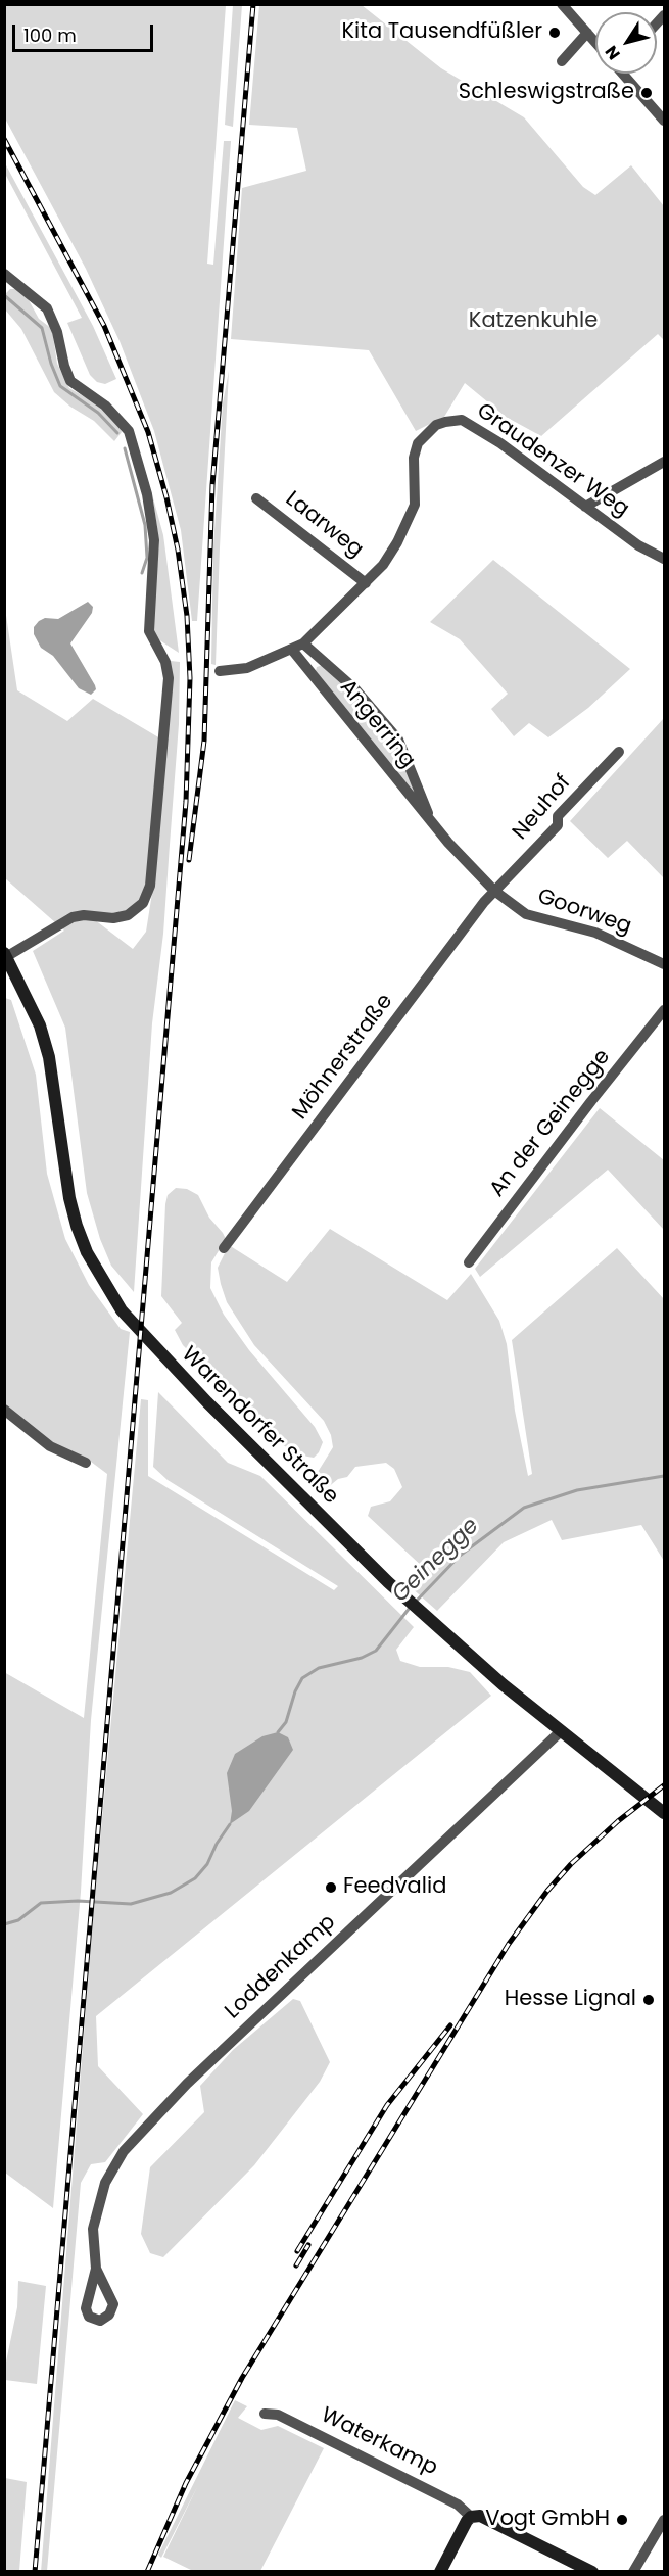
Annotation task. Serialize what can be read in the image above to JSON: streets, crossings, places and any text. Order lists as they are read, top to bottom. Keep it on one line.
{"streets":{"street":["Graudenzer Weg","Laarweg","Angerring","Neuhof","Goorweg","Möhnerstraße","An der Geinegge","Warendorfer Straße","Loddenkamp","Waterkamp"]},"crossings":[["Graudenzer Weg","Laarweg"],["Graudenzer Weg","Angerring"],["Angerring","Neuhof"],["Angerring","Goorweg"],["Angerring","Möhnerstraße"],["Neuhof","Goorweg"],["Neuhof","Möhnerstraße"],["Goorweg","Möhnerstraße"],["Warendorfer Straße","Loddenkamp"]],"water":["Geinegge"],"parks":["Katzenkuhle"],"places":["Kita Tausendfüßler","Schleswigstraße","Feedvalid","Hesse Lignal","Vogt GmbH"],"scale_bar":"100 m","north":"bottom left"}
